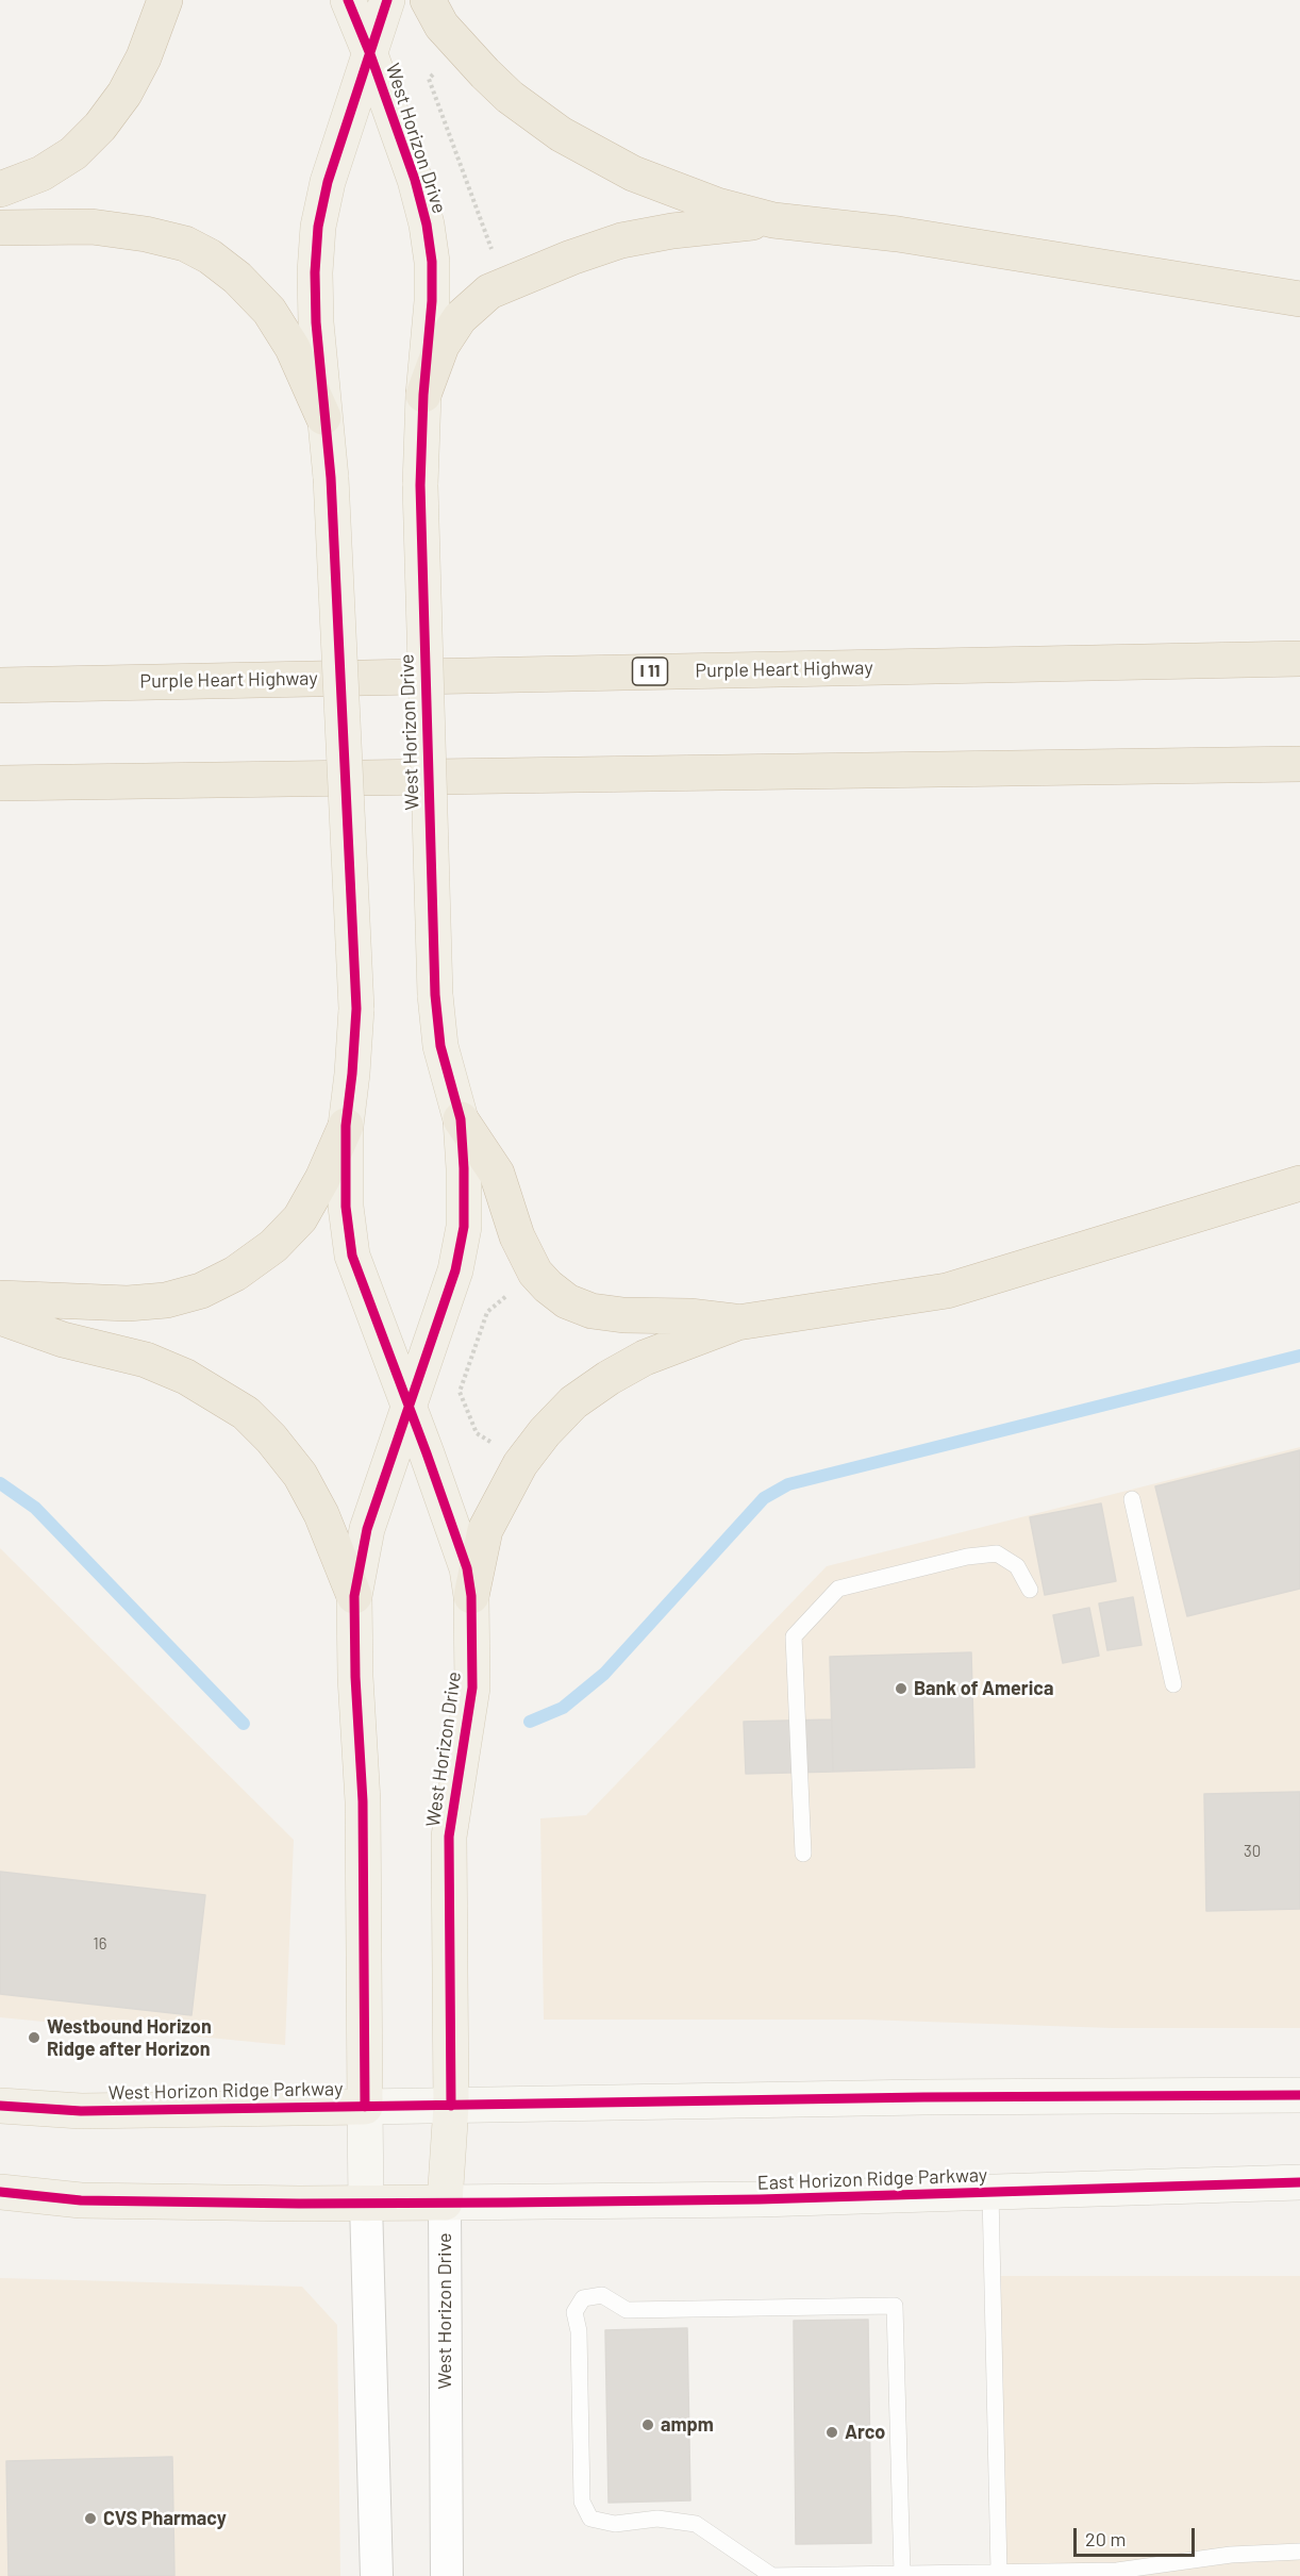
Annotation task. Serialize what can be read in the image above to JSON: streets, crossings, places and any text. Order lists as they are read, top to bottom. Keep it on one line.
{"streets":{"highway":["Purple Heart Highway","I 11"],"main road":["West Horizon Drive","West Horizon Ridge Parkway","East Horizon Ridge Parkway"]},"crossings":[["West Horizon Drive","West Horizon Ridge Parkway"],["West Horizon Drive","East Horizon Ridge Parkway"]],"places":["Bank of America","Westbound Horizon Ridge after Horizon","ampm","Arco","CVS Pharmacy"],"house_numbers":["30","16"],"scale_bar":"20 m"}
